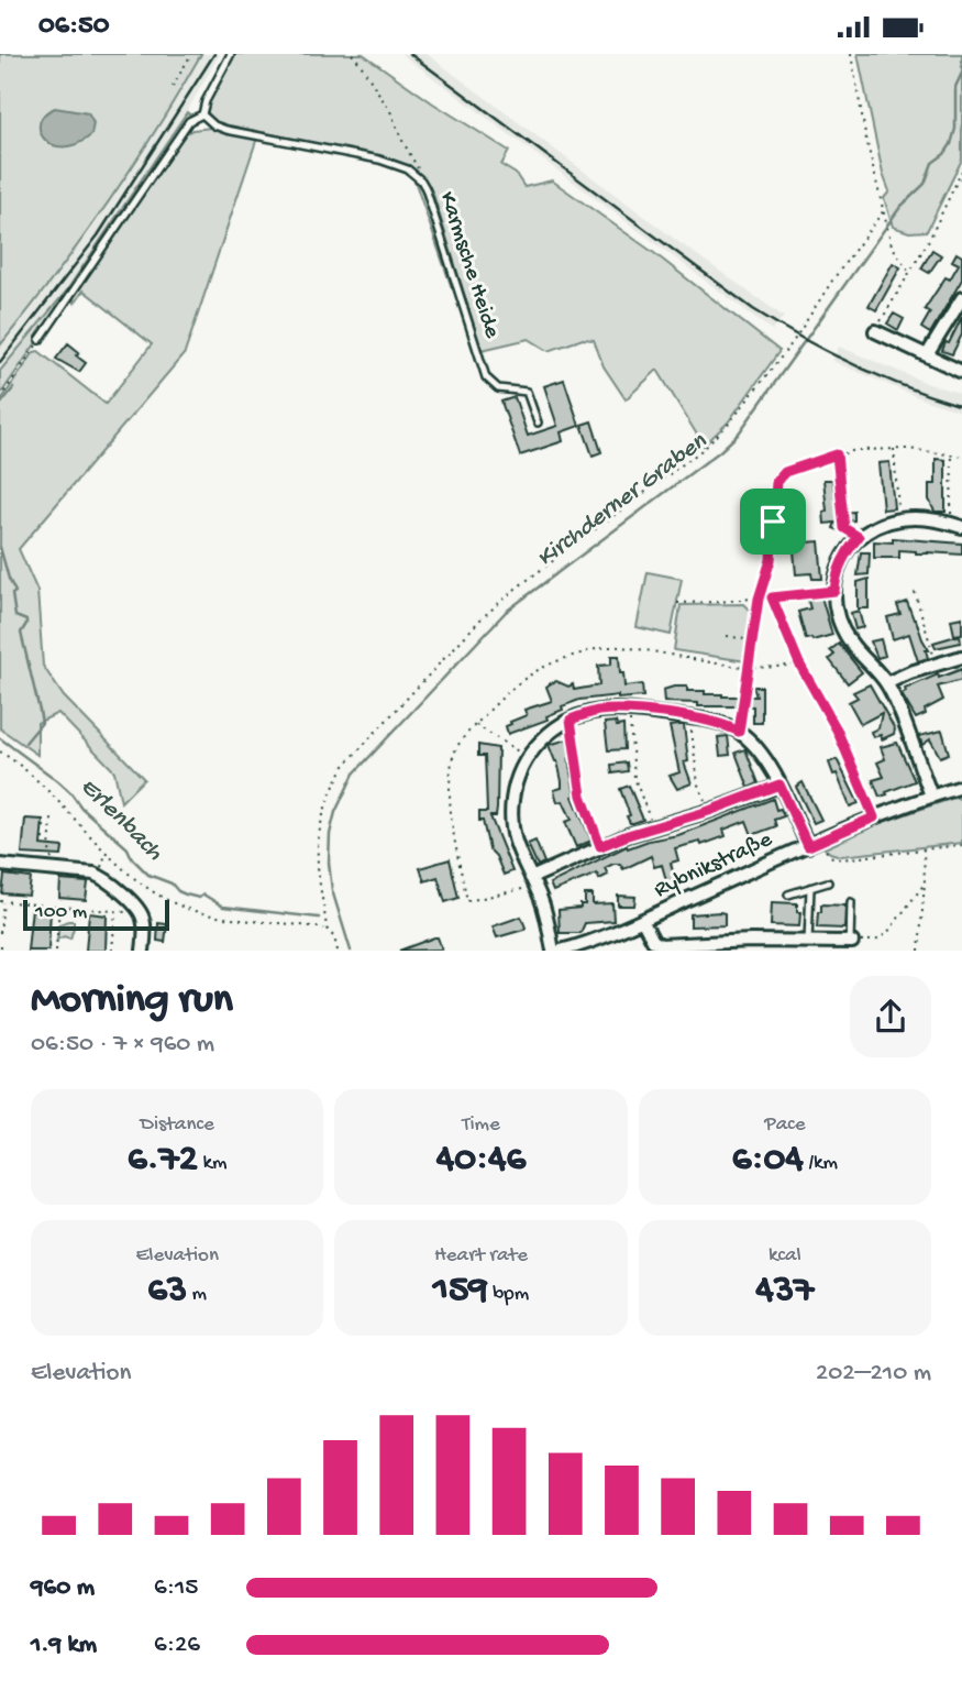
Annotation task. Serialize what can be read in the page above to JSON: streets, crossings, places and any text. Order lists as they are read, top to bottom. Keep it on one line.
{"streets":{"street":["Rybnikstraße"],"lane":["Karmsche Heide"]},"water":["Kirchderner Graben","Erlenbach"],"scale_bar":"100 m","page":{"status":"06:50","scale":"100 m","heading":["Morning run","06:50 · 7 × 960 m"],"stats":[["Distance","6.72 km"],["Time","40:46"],["Pace","6:04 /km"],["Elevation","63 m"],["Heart rate","159 bpm"],["kcal","437"]],"chart":["Elevation","202–210 m"],"list":[{"name":"960 m","note":"6:15"},{"name":"1.9 km","note":"6:26"}]}}
